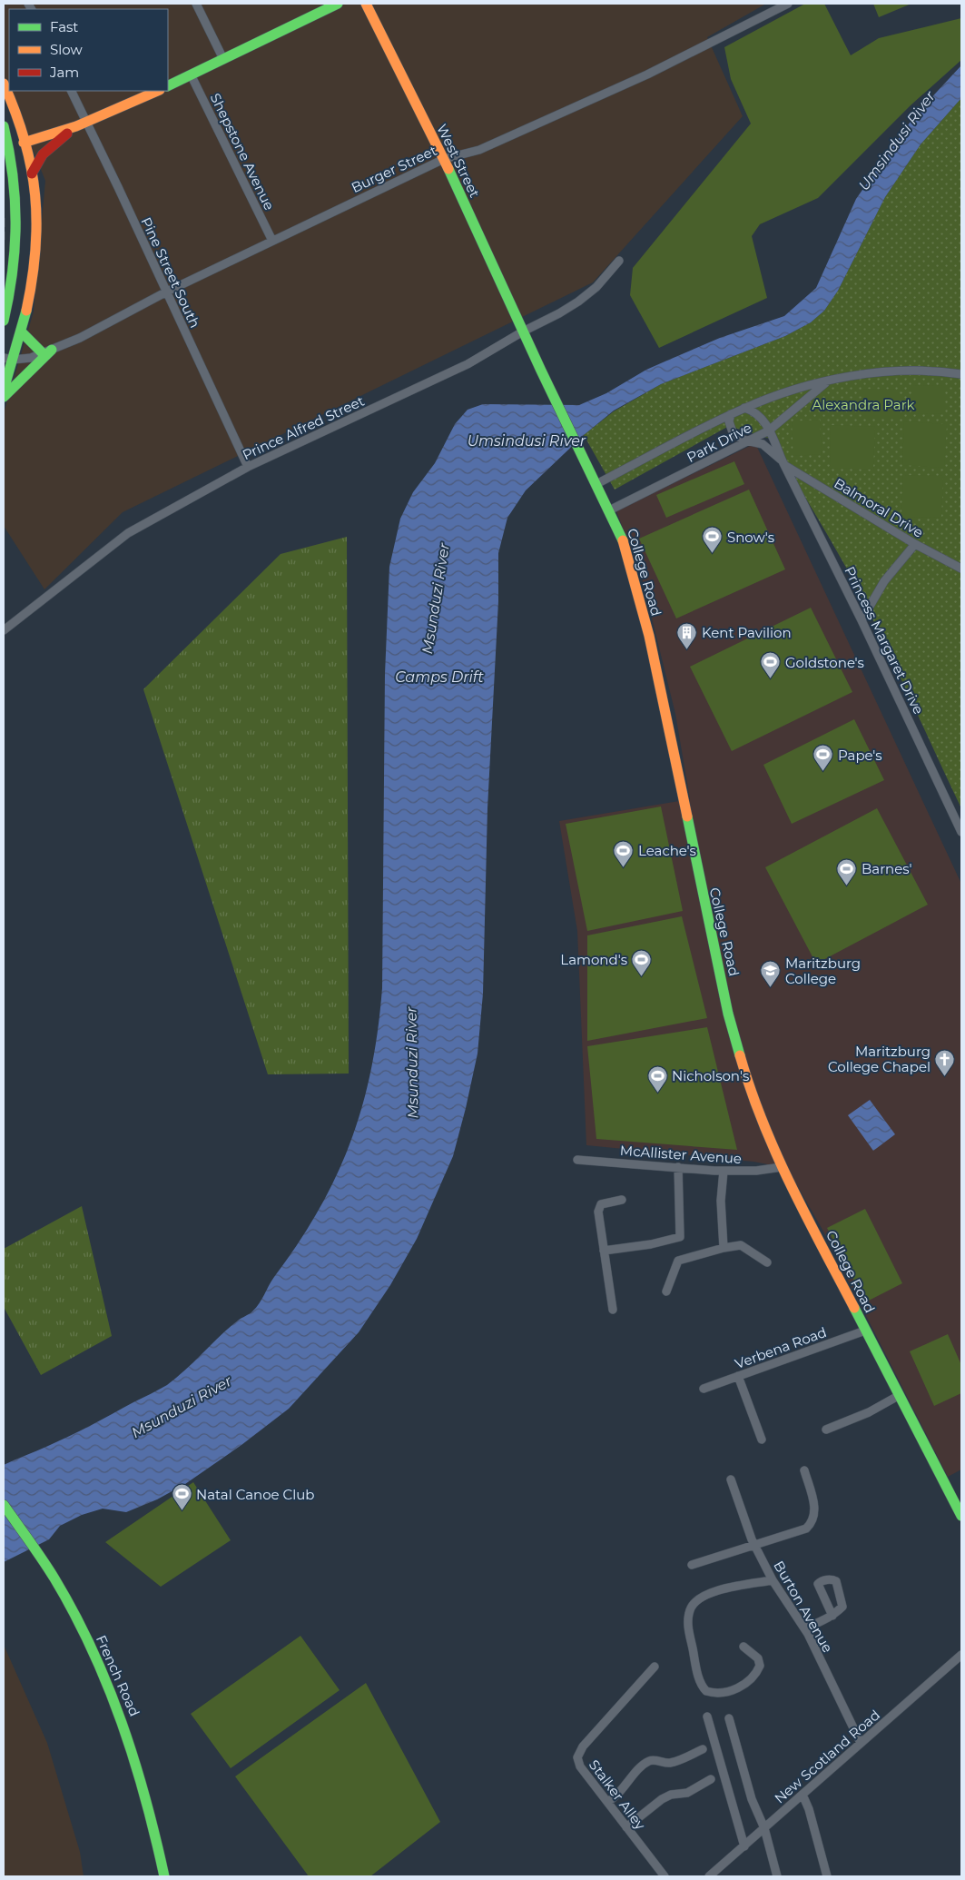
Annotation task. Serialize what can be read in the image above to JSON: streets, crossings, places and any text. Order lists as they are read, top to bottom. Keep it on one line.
{"streets":{"street":["Shepstone Avenue","West Street","Burger Street","Pine Street South","Prince Alfred Street","Park Drive","Balmoral Drive","College Road","Princess Margaret Drive","McAllister Avenue","Verbena Road","Burton Avenue","French Road","New Scotland Road","Stalker Alley"]},"crossings":[["Shepstone Avenue","Burger Street"],["West Street","Burger Street"],["West Street","Prince Alfred Street"],["West Street","College Road"],["Burger Street","Pine Street South"],["Pine Street South","Prince Alfred Street"],["Prince Alfred Street","College Road"],["Park Drive","College Road"],["Park Drive","Princess Margaret Drive"],["Balmoral Drive","Princess Margaret Drive"],["College Road","McAllister Avenue"],["College Road","Verbena Road"],["Burton Avenue","New Scotland Road"]],"water":["Umsindusi River","Msunduzi River","Camps Drift"],"parks":["Alexandra Park"],"places":{"sports":["Snow's","Goldstone's","Pape's","Leache's","Barnes'","Lamond's","Nicholson's","Natal Canoe Club"],"building":["Kent Pavilion"],"school or university":["Maritzburg College"],"church":["Maritzburg College Chapel"]},"legend":["Fast","Slow","Jam"]}
